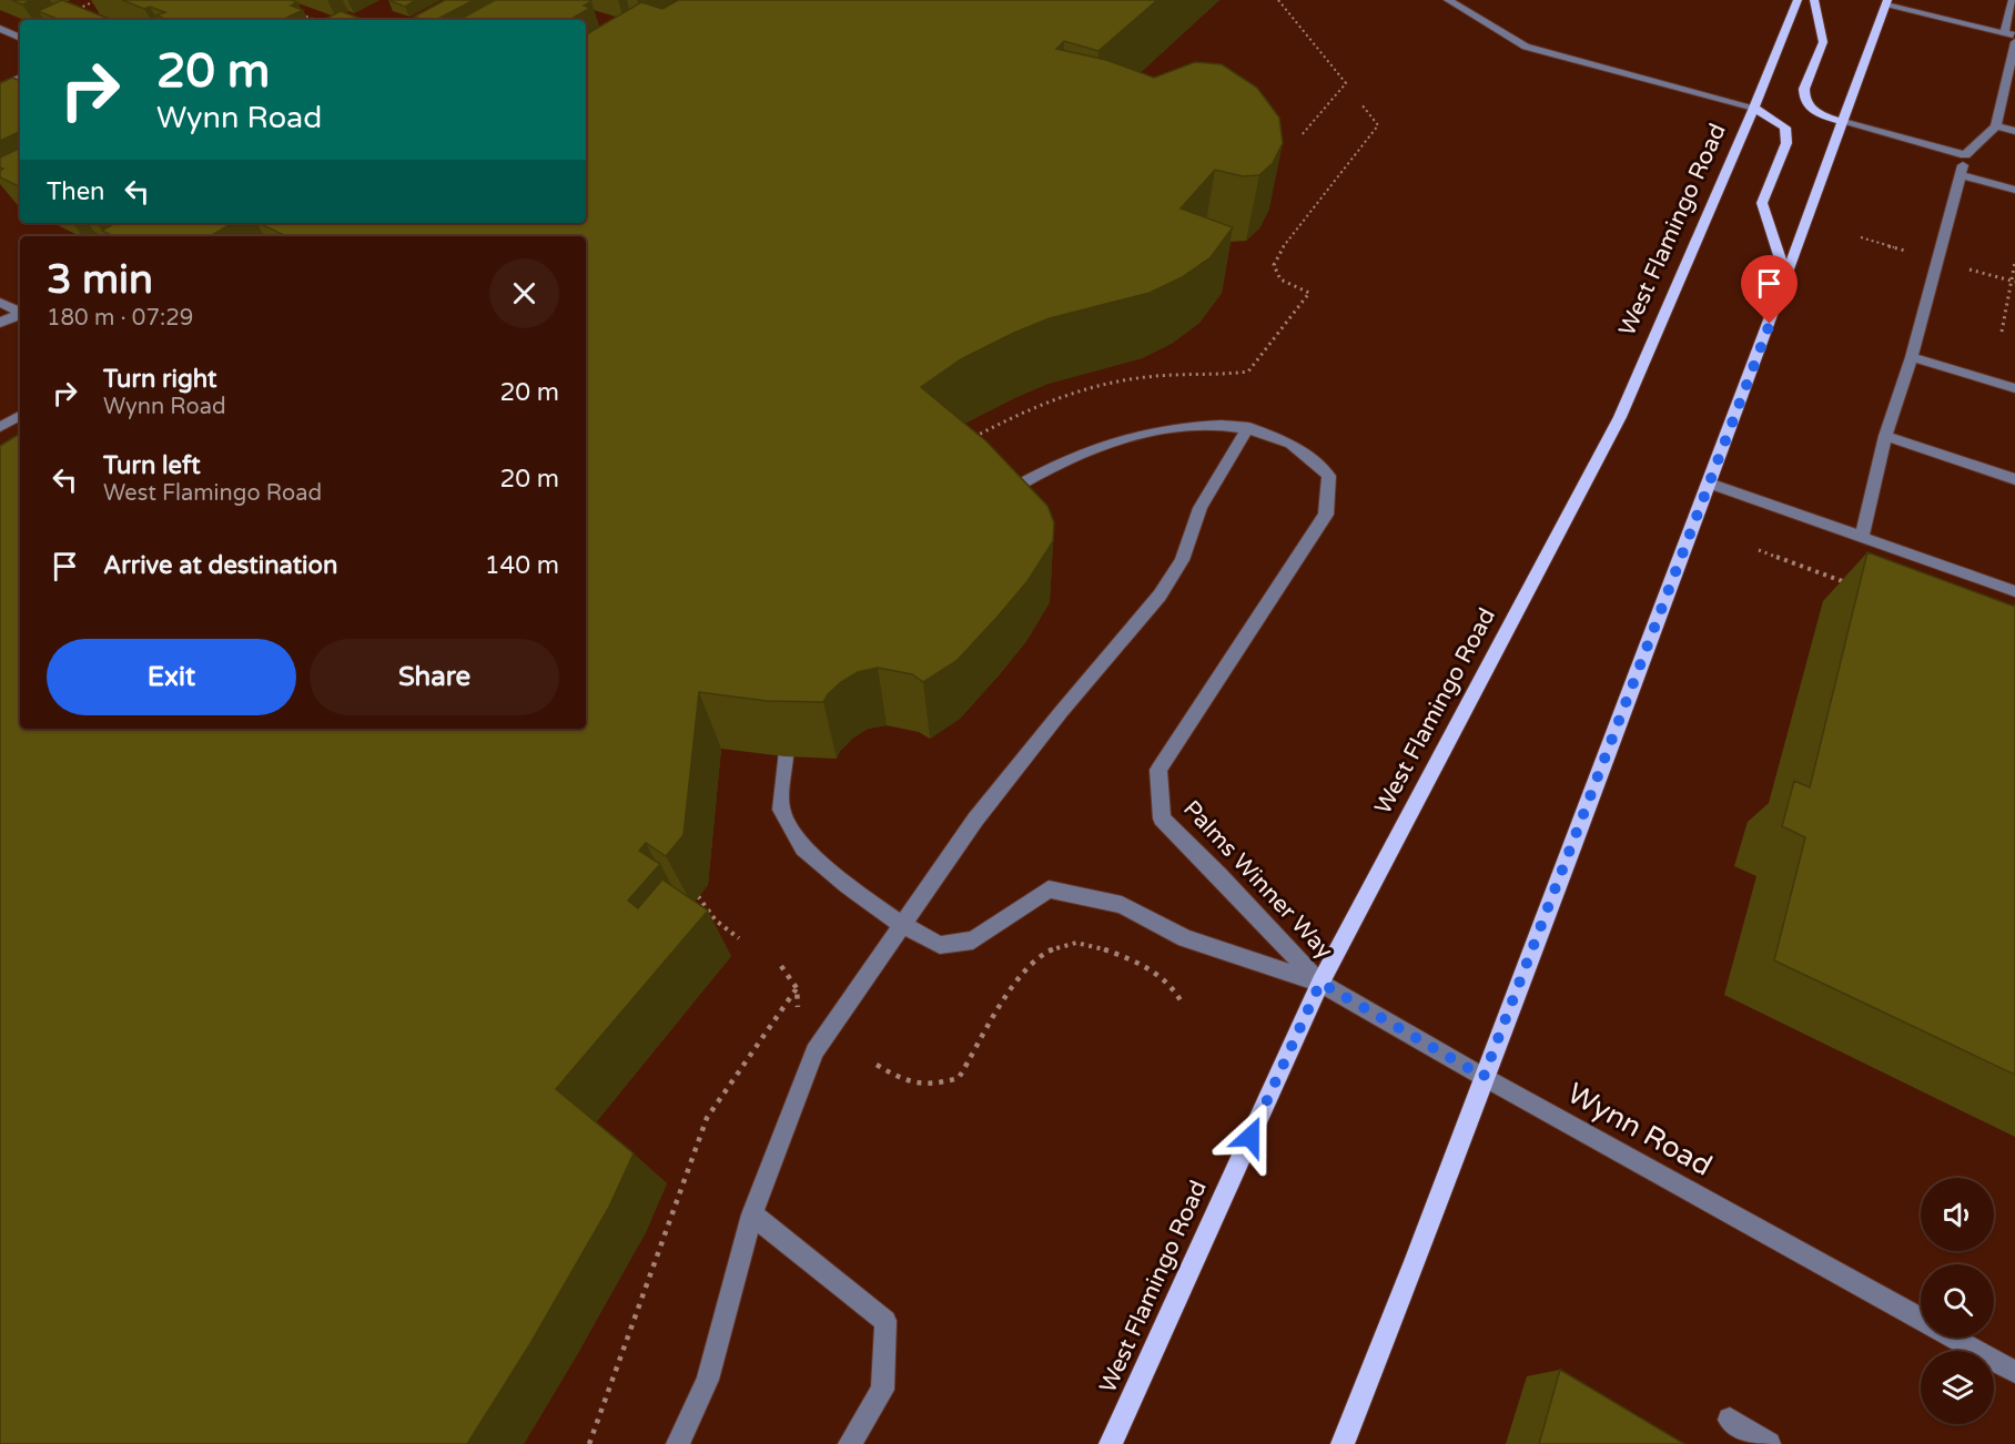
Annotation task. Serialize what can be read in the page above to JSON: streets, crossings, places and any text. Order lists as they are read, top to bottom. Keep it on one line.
{"streets":{"main road":["West Flamingo Road"],"street":["Palms Winner Way","Wynn Road"]},"crossings":[["West Flamingo Road","Palms Winner Way"],["West Flamingo Road","Wynn Road"],["Palms Winner Way","Wynn Road"]],"page":{"turn":["20 m","Wynn Road"],"then":"Then","heading":["3 min","180 m · 07:29"],"list":[{"name":"Turn right","note":"Wynn Road","value":"20 m"},{"name":"Turn left","note":"West Flamingo Road","value":"20 m"},{"name":"Arrive at destination","value":"140 m"}],"buttons":["Exit","Share"]}}
